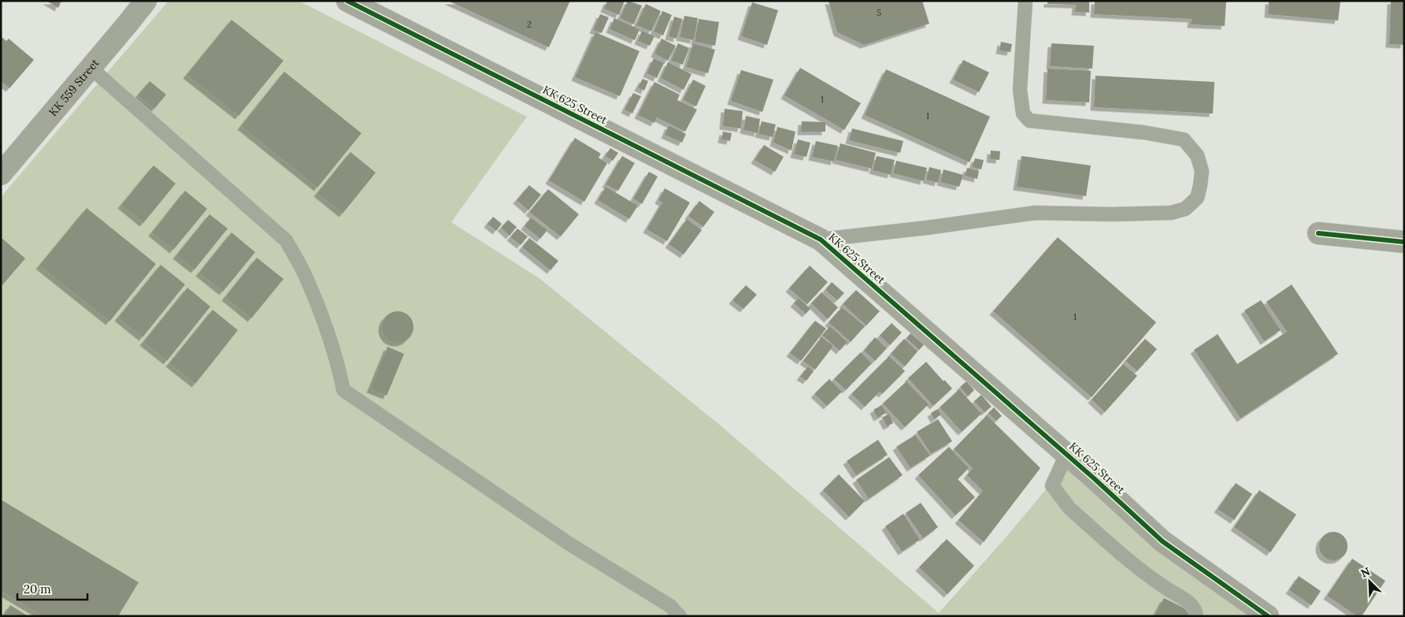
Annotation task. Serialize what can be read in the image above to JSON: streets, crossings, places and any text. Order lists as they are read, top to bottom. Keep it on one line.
{"streets":{"main road":["KK 559 Street"],"street":["KK 625 Street"]},"house_numbers":["5","2","1","1","1"],"scale_bar":"20 m","north":"top left"}
